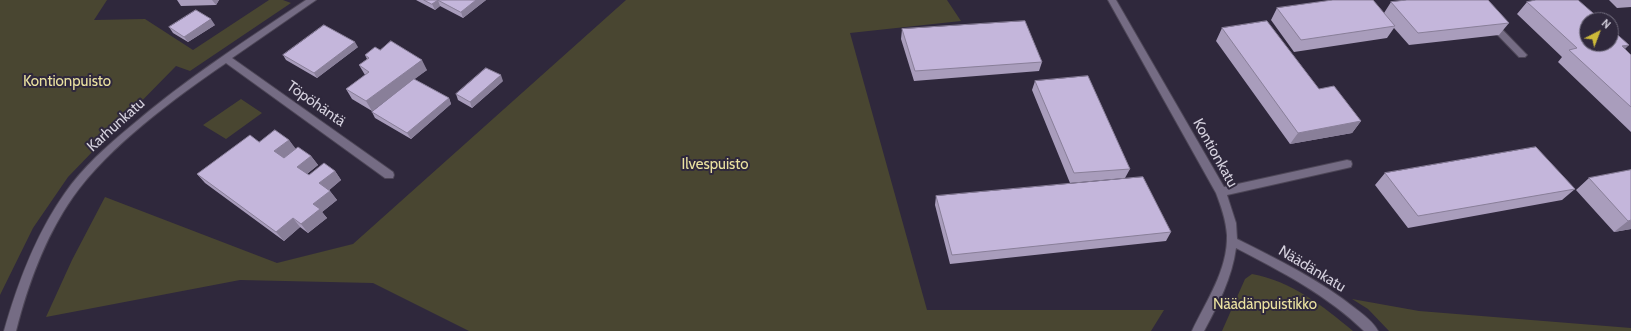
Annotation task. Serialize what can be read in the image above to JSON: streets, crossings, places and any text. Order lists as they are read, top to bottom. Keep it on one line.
{"streets":{"street":["Töpöhäntä","Karhunkatu","Kontionkatu","Näädänkatu"]},"crossings":[["Töpöhäntä","Karhunkatu"],["Kontionkatu","Näädänkatu"]],"parks":["Kontionpuisto","Ilvespuisto","Näädänpuistikko"],"north":"top right"}
